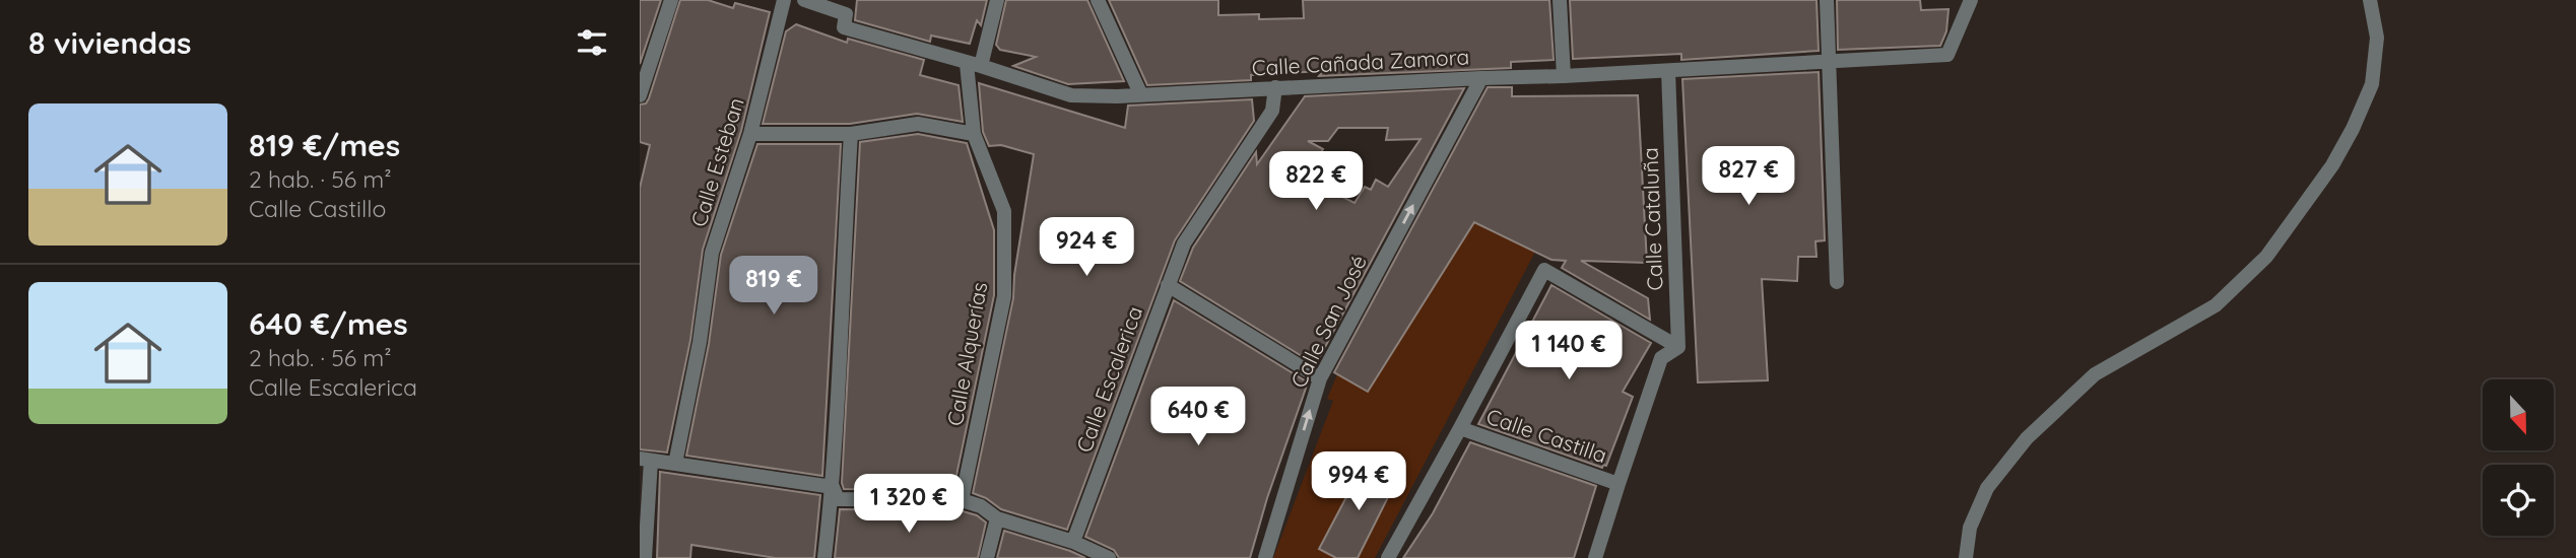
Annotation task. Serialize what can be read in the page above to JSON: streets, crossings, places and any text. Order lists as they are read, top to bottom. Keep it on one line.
{"streets":{"street":["Calle Cañada Zamora","Calle Esteban","Calle Cataluña","Calle San José","Calle Alquerías","Calle Escalerica","Calle Castilla"]},"crossings":[["Calle Cañada Zamora","Calle Cataluña"],["Calle Cañada Zamora","Calle San José"],["Calle Cañada Zamora","Calle Alquerías"],["Calle Cañada Zamora","Calle Escalerica"]],"one_way":["Calle San José"],"north":"bottom","page":{"heading":"8 viviendas","list":[{"name":"819 €/mes","note":"2 hab. · 56 m² · Calle Castillo"},{"name":"640 €/mes","note":"2 hab. · 56 m² · Calle Escalerica"}],"price":["827 €","822 €","924 €","819 €","1 140 €","640 €","994 €","1 320 €"]}}
